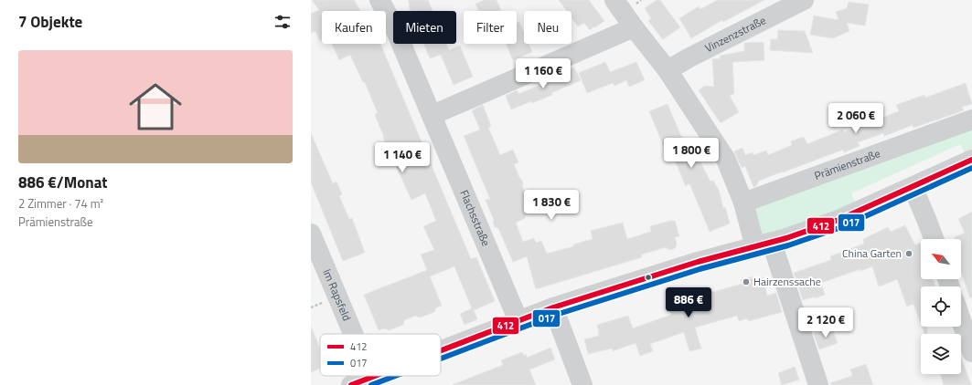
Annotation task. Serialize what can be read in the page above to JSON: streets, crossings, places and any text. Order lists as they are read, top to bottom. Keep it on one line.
{"streets":{"street":["Vinzenzstraße","Prämienstraße","Flachsstraße","Im Rapsfeld"]},"places":["China Garten","Hairzenssache"],"lines":["transit line 412","transit line 017"],"legend":["412","017"],"north":"top left","page":{"heading":"7 Objekte","chip":["Kaufen","Mieten","Filter","Neu"],"list":[{"name":"886 €/Monat","note":"2 Zimmer · 74 m² · Prämienstraße"}],"price":["1 160 €","2 060 €","1 800 €","1 140 €","1 830 €","886 €","2 120 €"]}}
